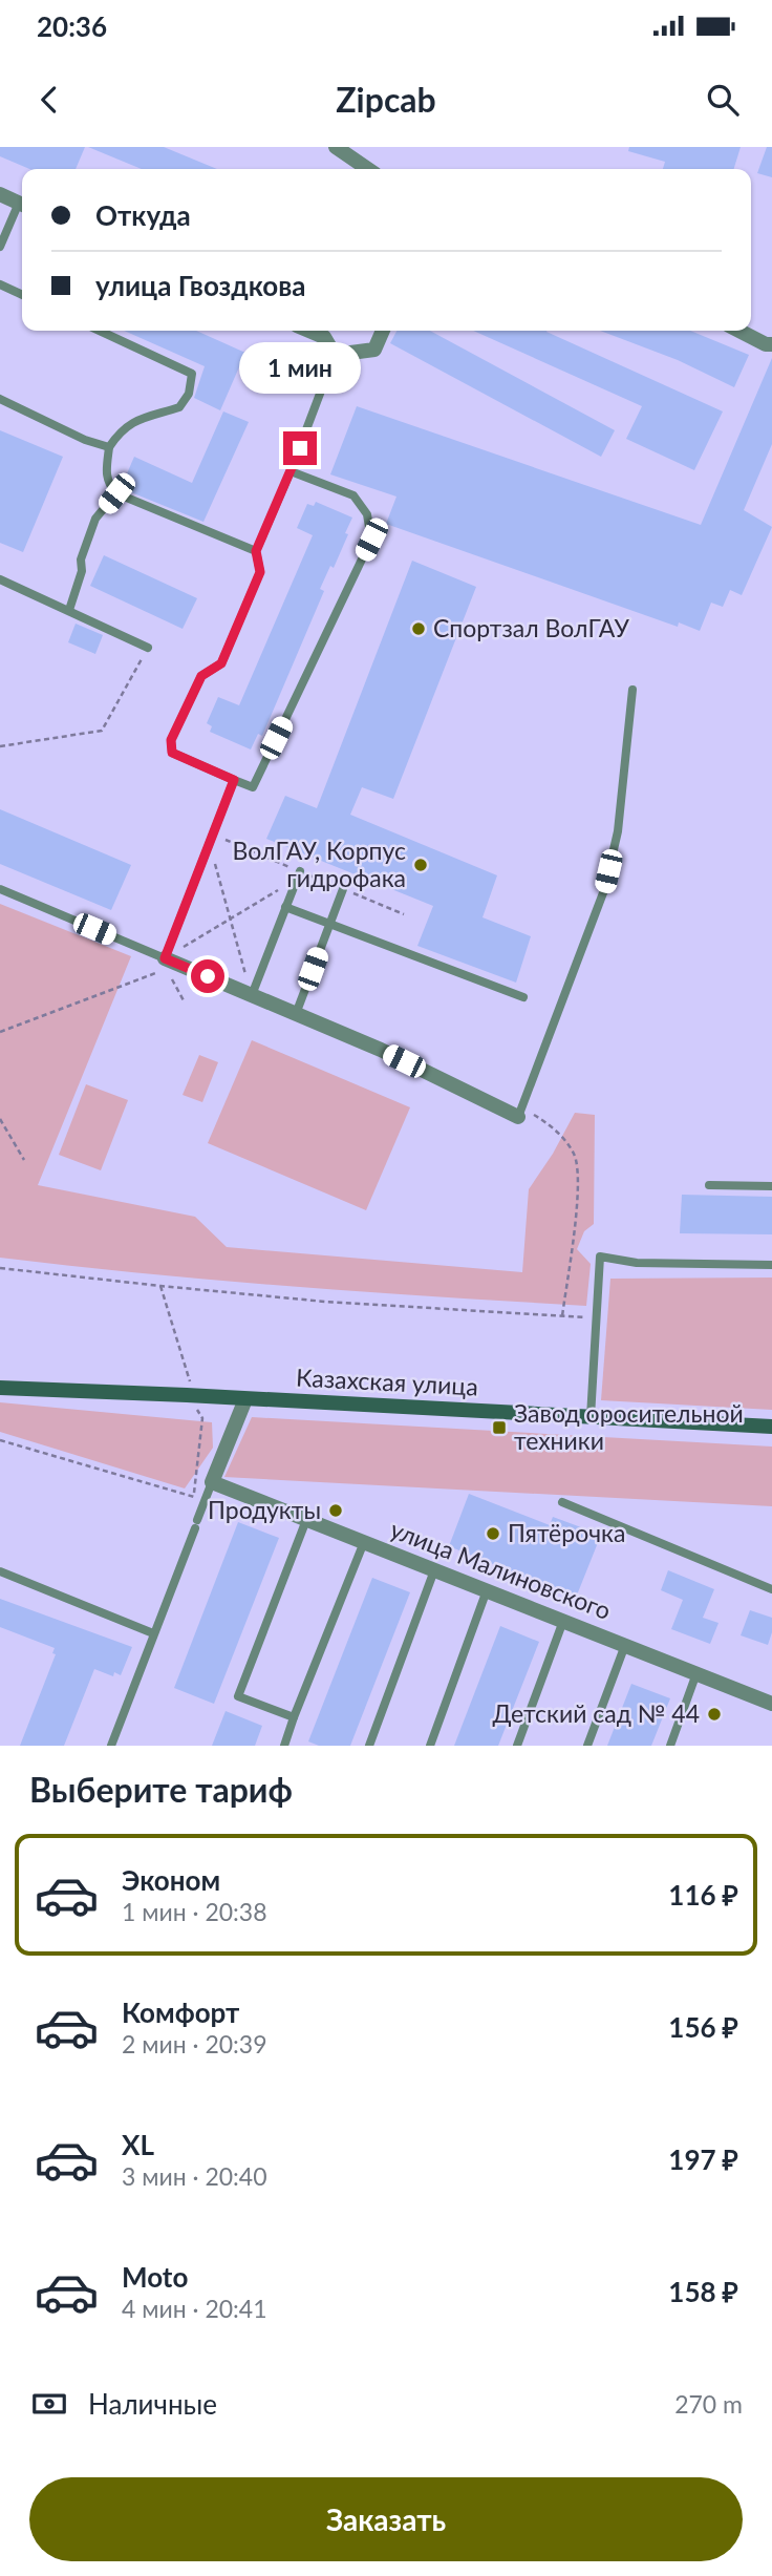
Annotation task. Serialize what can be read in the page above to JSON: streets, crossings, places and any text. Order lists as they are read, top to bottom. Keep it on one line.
{"streets":{"main road":["Казахская улица"],"street":["улица Малиновского"]},"places":{"other":["Спортзал ВолГАУ","ВолГАУ, Корпус гидрофака","Продукты","Пятёрочка","Детский сад № 44"],"transit":["Завод оросительной техники"]},"page":{"status":"20:36","header":"Zipcab","banner":["Откуда","улица Гвоздкова"],"bubble":"1 мин","heading":"Выберите тариф","list":[{"name":"Эконом","note":"1 мин · 20:38","value":"116 ₽"},{"name":"Комфорт","note":"2 мин · 20:39","value":"156 ₽"},{"name":"XL","note":"3 мин · 20:40","value":"197 ₽"},{"name":"Moto","note":"4 мин · 20:41","value":"158 ₽"}],"pay":["Наличные","270 m"],"buttons":"Заказать"}}
